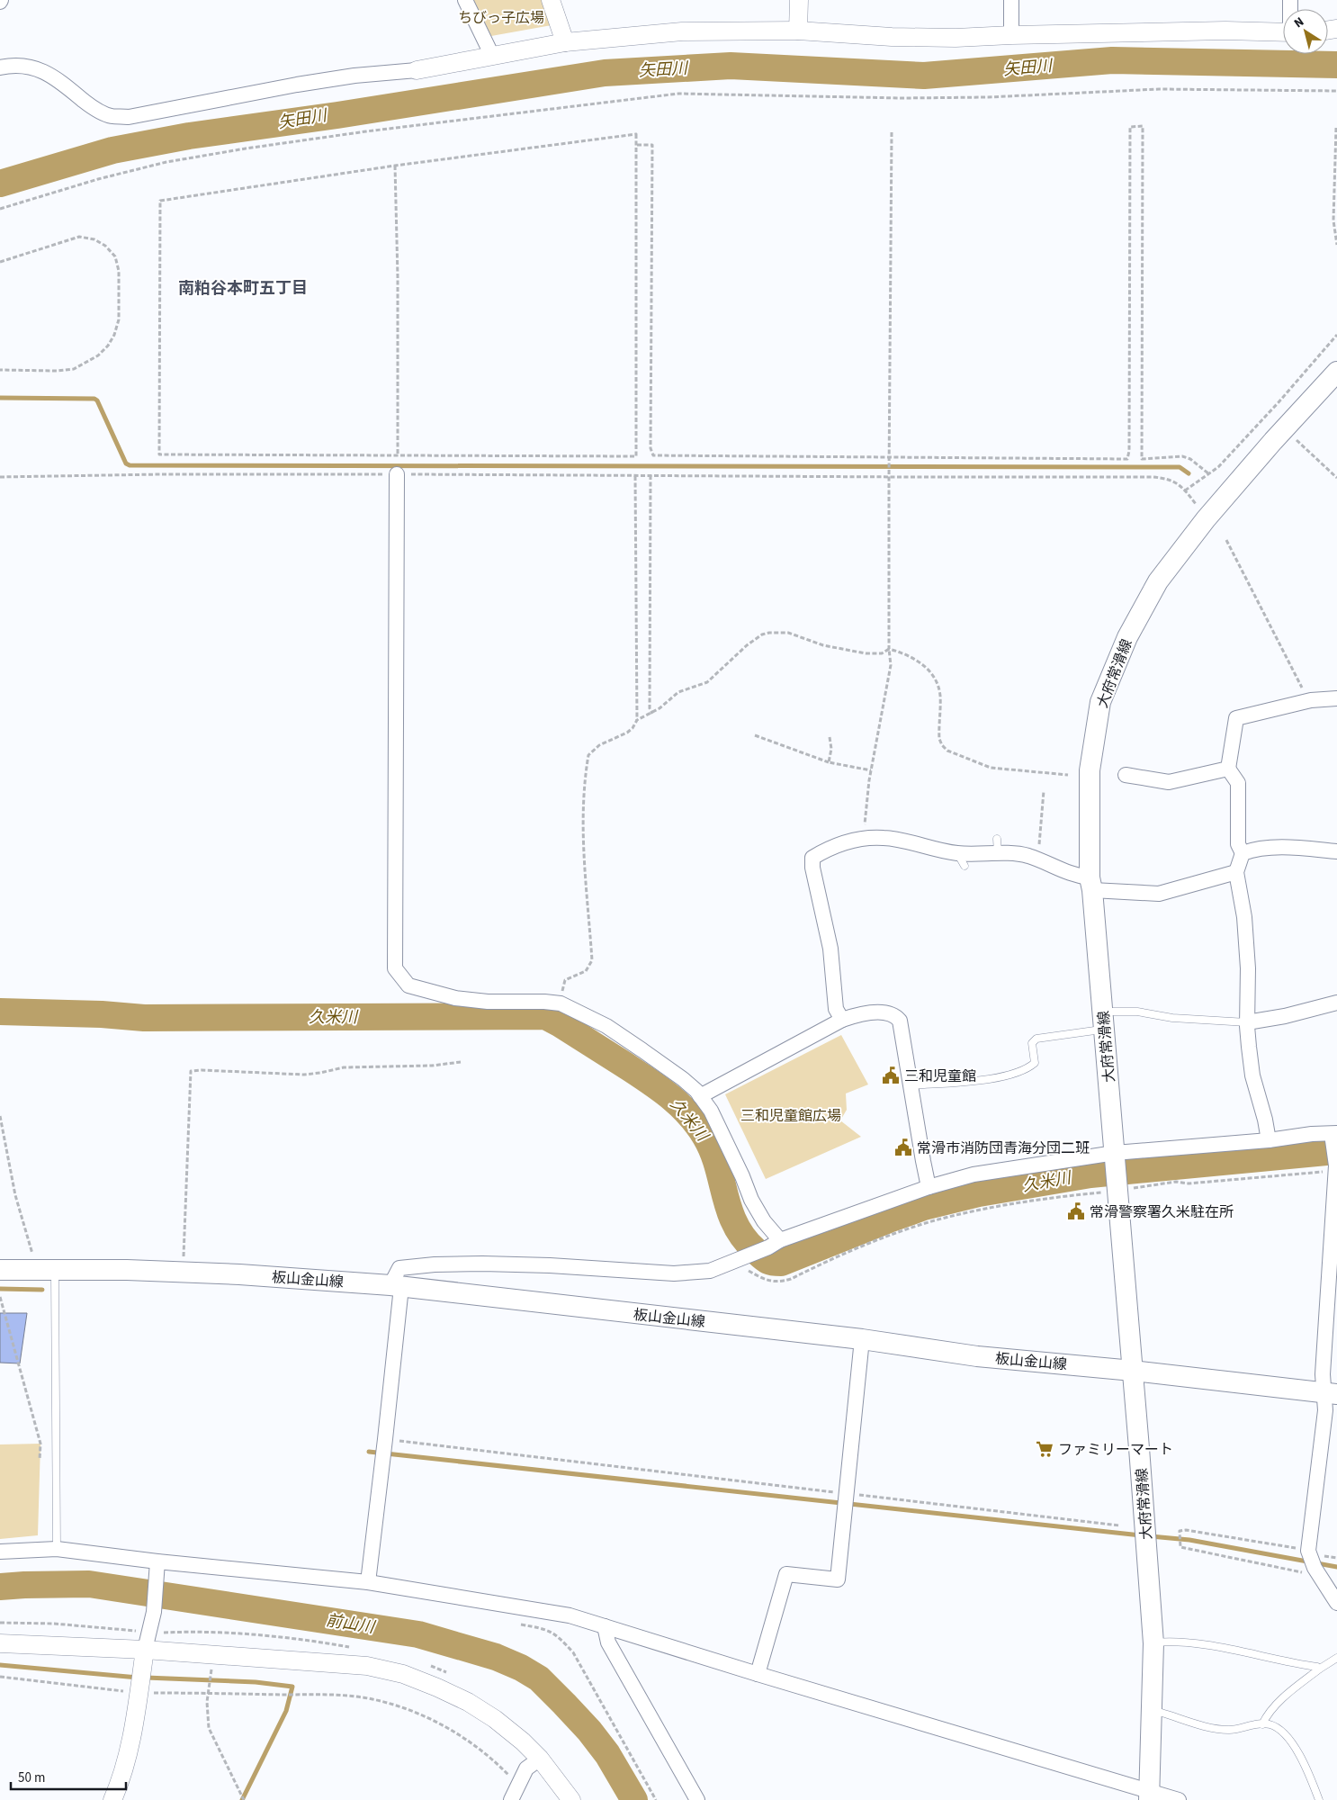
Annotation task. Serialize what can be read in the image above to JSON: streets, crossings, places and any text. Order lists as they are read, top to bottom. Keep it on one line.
{"streets":{"main road":["大府常滑線","板山金山線"]},"crossings":[["大府常滑線","板山金山線"]],"districts":["南粕谷本町五丁目"],"water":["矢田川","久米川","前山川"],"parks":["ちびっ子広場","三和児童館広場"],"places":{"public building":["三和児童館","常滑市消防団青海分団二班","常滑警察署久米駐在所"],"supermarket":["ファミリーマート"]},"scale_bar":"50 m","north":"top left"}
